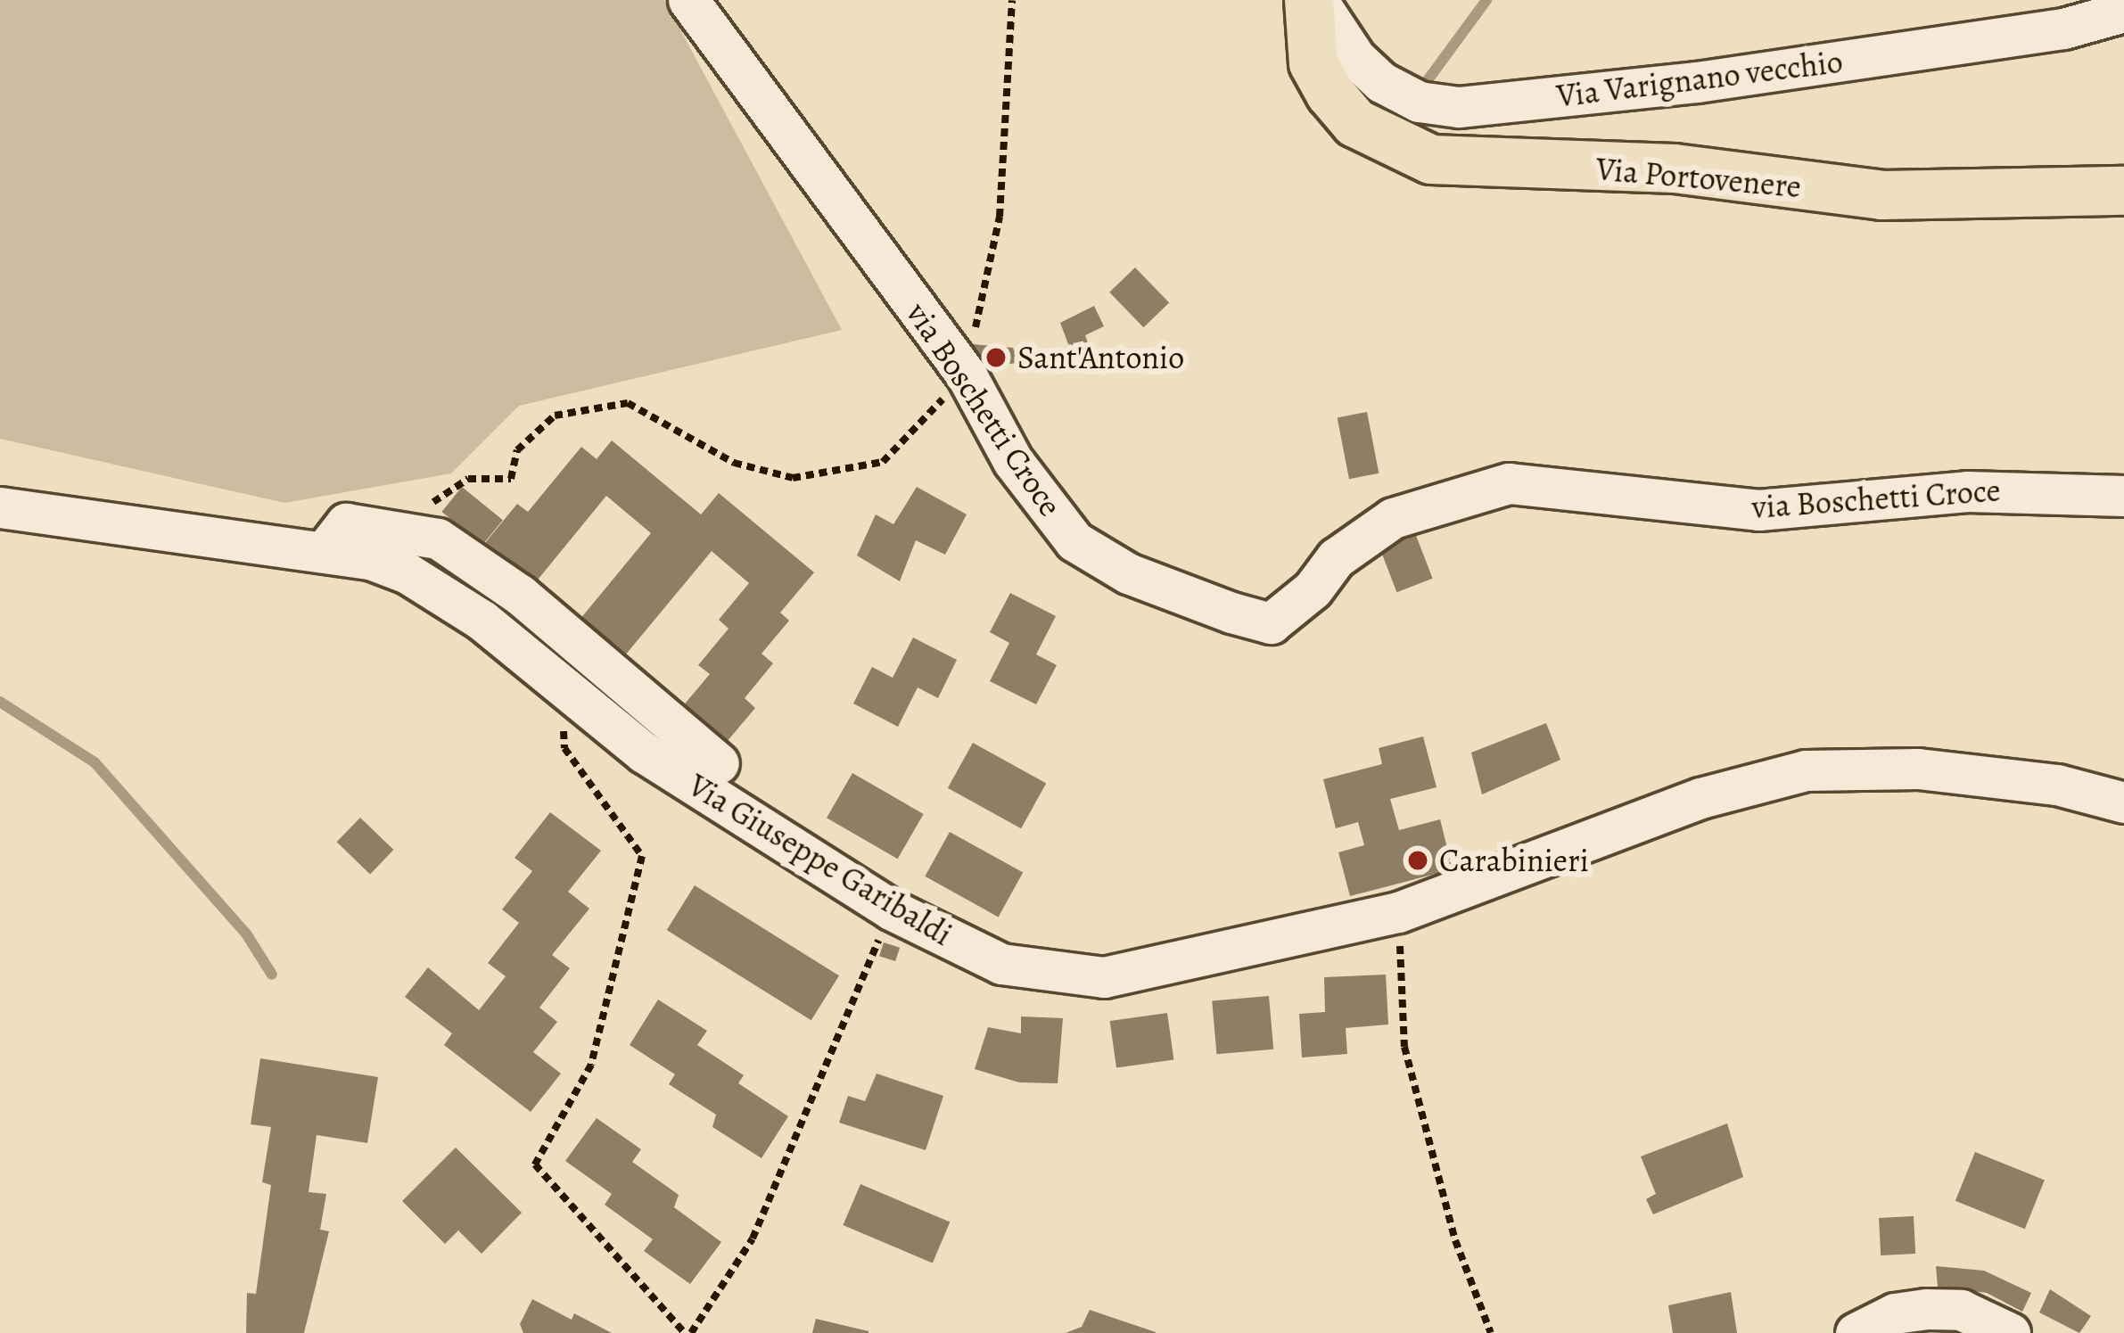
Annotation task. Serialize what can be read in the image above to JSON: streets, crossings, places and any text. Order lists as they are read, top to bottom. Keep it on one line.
{"streets":{"main road":["Via Portovenere"],"street":["Via Varignano vecchio","via Boschetti Croce","Via Giuseppe Garibaldi"]},"places":["Sant'Antonio","Carabinieri"]}
